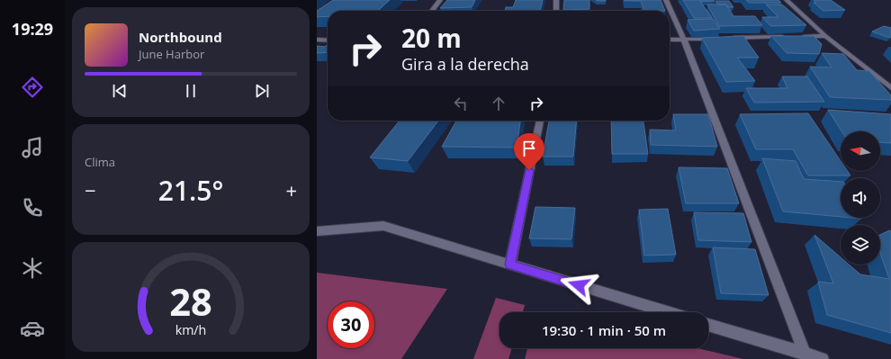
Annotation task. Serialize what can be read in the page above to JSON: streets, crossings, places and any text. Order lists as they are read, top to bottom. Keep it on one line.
{"north":"left","page":{"tabs":"19:29","turn":["20 m","Gira a la derecha"],"song":["Northbound","June Harbor"],"tile":"Clima","heat":["−","21.5°","+"],"limit":"30","trip":"19:30 · 1 min · 50 m","gauge":["28","km/h"]}}
